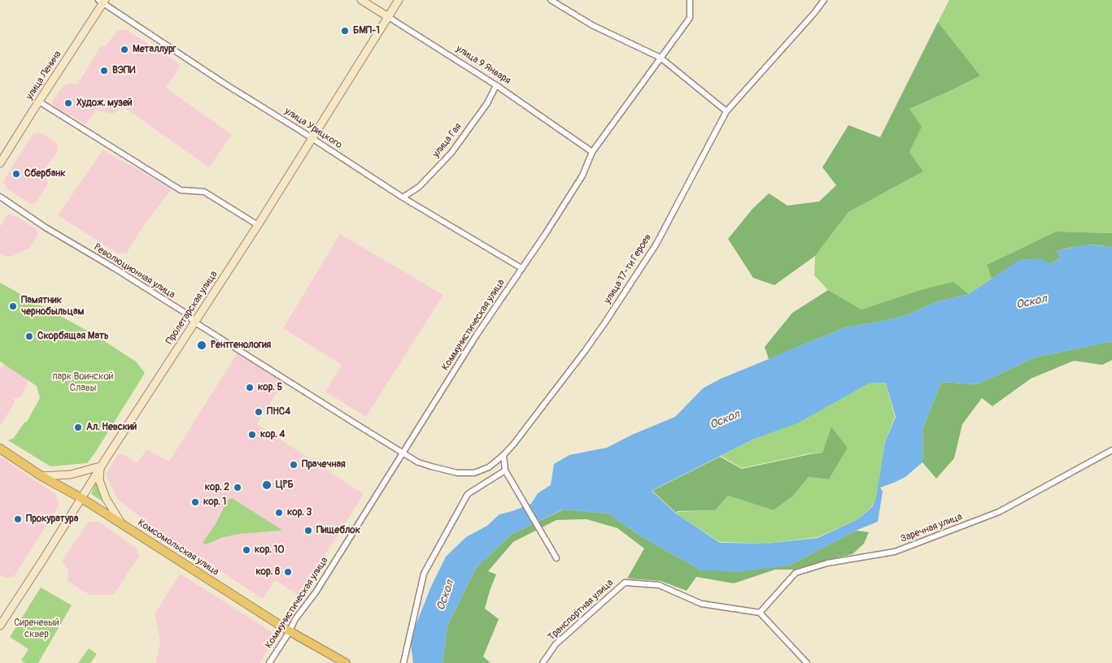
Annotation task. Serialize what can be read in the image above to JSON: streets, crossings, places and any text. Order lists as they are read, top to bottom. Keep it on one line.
{"streets":{"main road":["улица 9 Января","улица Ленина","Пролетарская улица","Комсомольская улица"],"street":["улица Урицкого","улица Гая","улица 17-ти Героев","Революционная улица","Коммунистическая улица","Заречная улица","Транспортная улица"]},"crossings":[["улица 9 Января","улица Гая"],["улица 9 Января","Пролетарская улица"],["улица 9 Января","Коммунистическая улица"],["улица Ленина","улица Урицкого"],["улица Урицкого","улица Гая"],["улица Урицкого","Пролетарская улица"],["улица Урицкого","Коммунистическая улица"],["улица 17-ти Героев","Революционная улица"],["улица 17-ти Героев","Коммунистическая улица"],["Революционная улица","Пролетарская улица"],["Революционная улица","Коммунистическая улица"],["Пролетарская улица","Комсомольская улица"],["Коммунистическая улица","Комсомольская улица"],["Заречная улица","Транспортная улица"]],"water":["Оскол"],"parks":["парк Воинской Славы","Сиреневый сквер"],"places":["БМП-1","Металлург","ВЭПИ","Худож. музей","Сбербанк","Памятник чернобыльцам","Скорбящая Мать","Рентгенология","кор. 5","ПНС4","Ал. Невский","кор. 4","Прачечная","ЦРБ","кор. 2","кор. 1","кор. 3","Прокуратура","Пищеблок","кор. 10","кор. 8"]}
